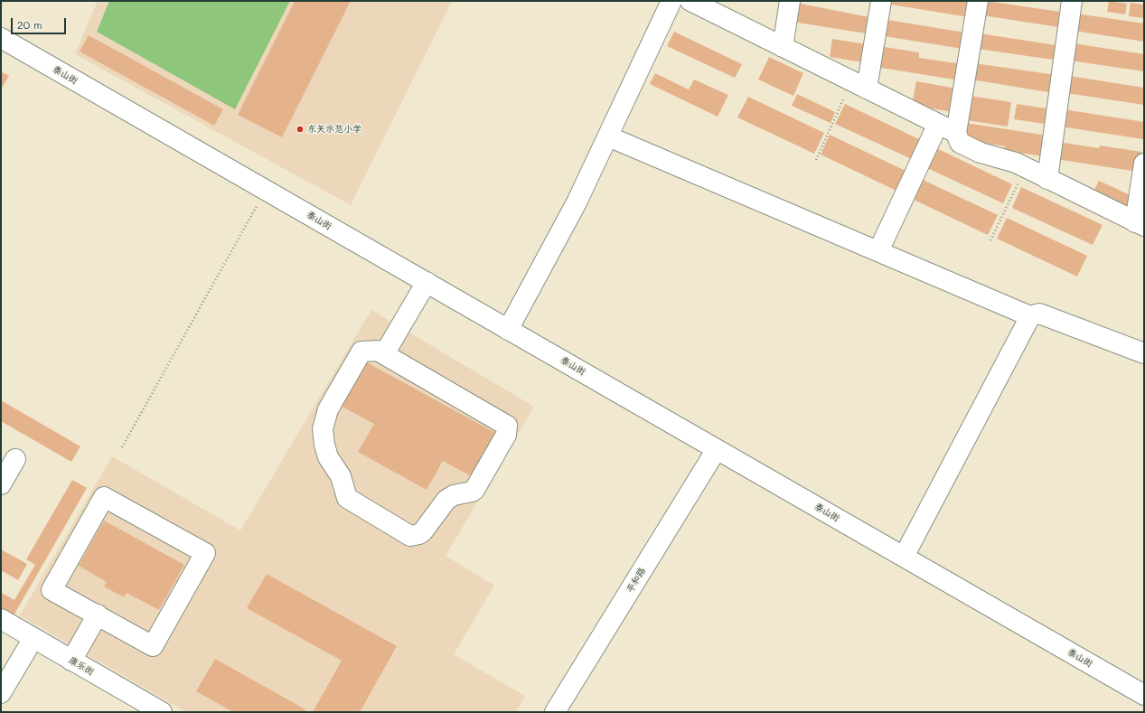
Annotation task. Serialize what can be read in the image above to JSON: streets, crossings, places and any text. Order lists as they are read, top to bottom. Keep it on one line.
{"streets":{"street":["泰山街","平和路","康乐街"]},"crossings":[["泰山街","平和路"]],"places":["东关示范小学"],"scale_bar":"20 m"}
